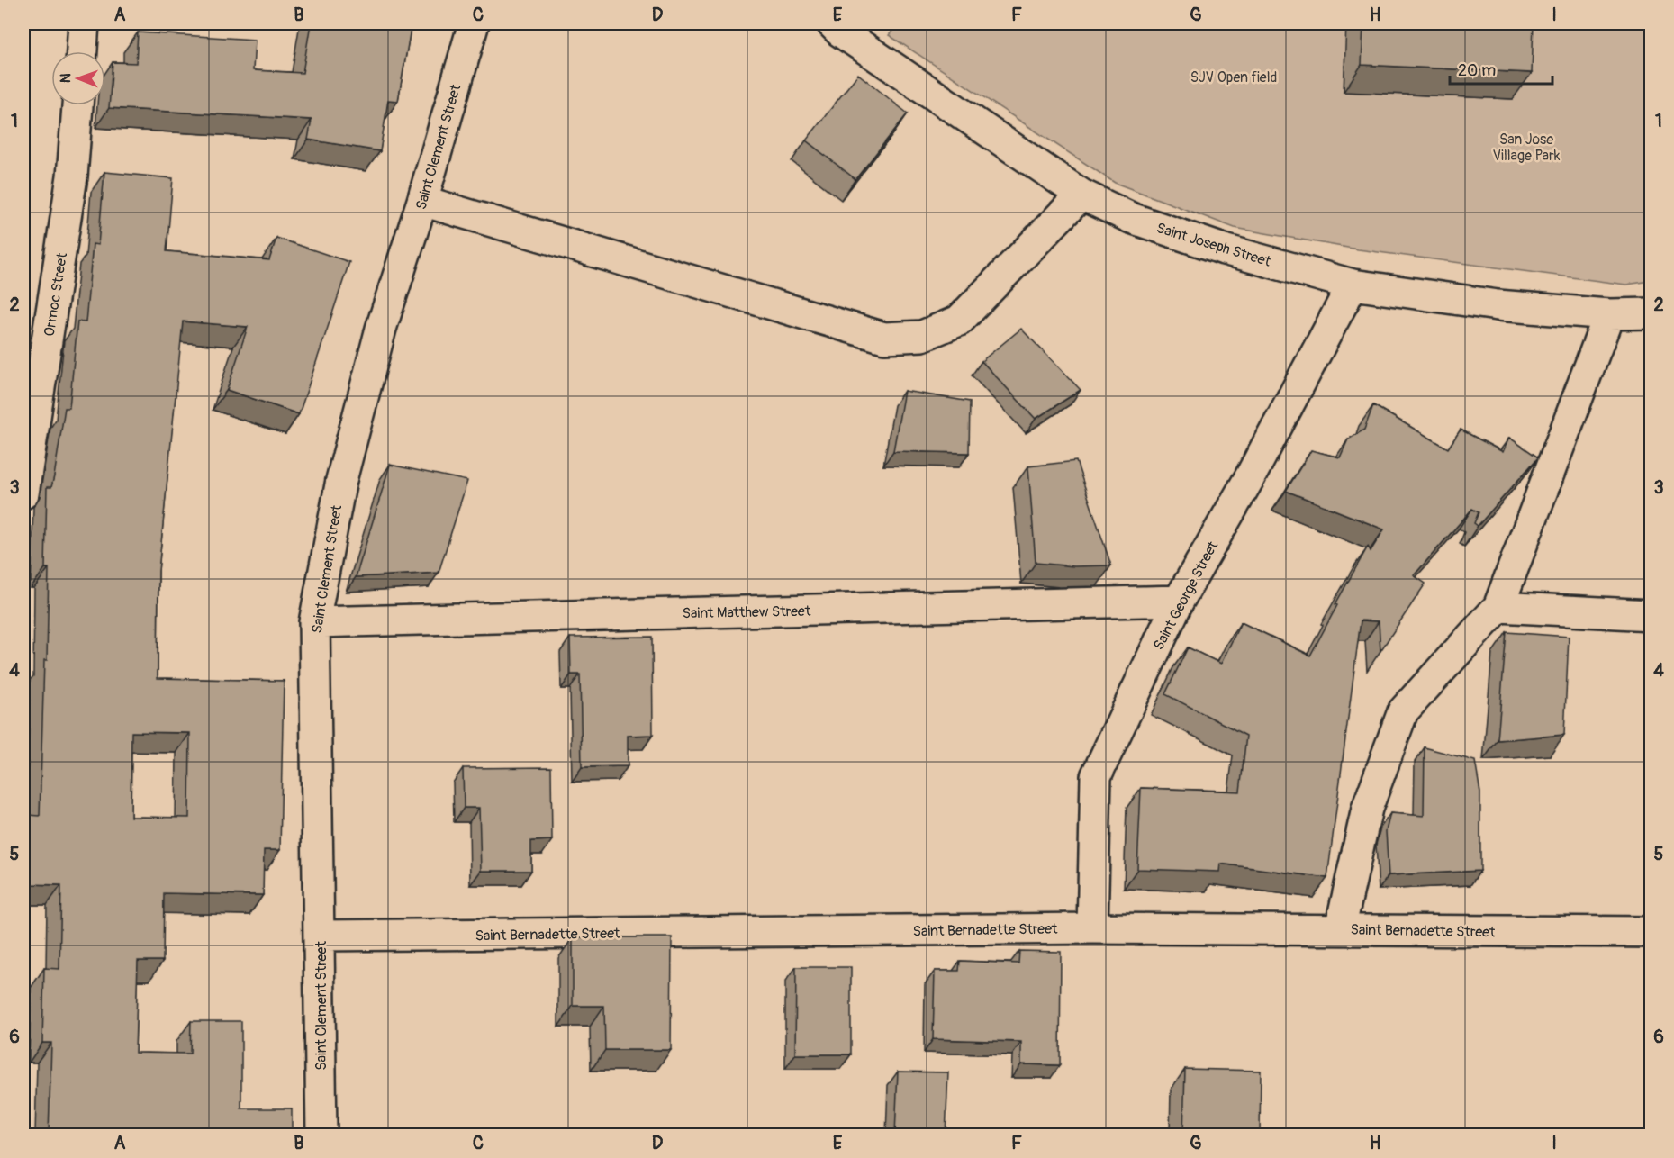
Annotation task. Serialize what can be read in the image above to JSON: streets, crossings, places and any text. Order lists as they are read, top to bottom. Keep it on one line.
{"streets":{"street":["Saint Clement Street","Saint Joseph Street","Ormoc Street","Saint George Street","Saint Matthew Street","Saint Bernadette Street"]},"crossings":[["Saint Clement Street","Saint Matthew Street"],["Saint Clement Street","Saint Bernadette Street"],["Saint Joseph Street","Saint George Street"],["Saint George Street","Saint Matthew Street"],["Saint George Street","Saint Bernadette Street"]],"parks":["SJV Open field","San Jose Village Park"],"scale_bar":"20 m","north":"left","grid":{"columns":["A","B","C","D","E","F","G","H","I"],"rows":["1","2","3","4","5","6"]}}
